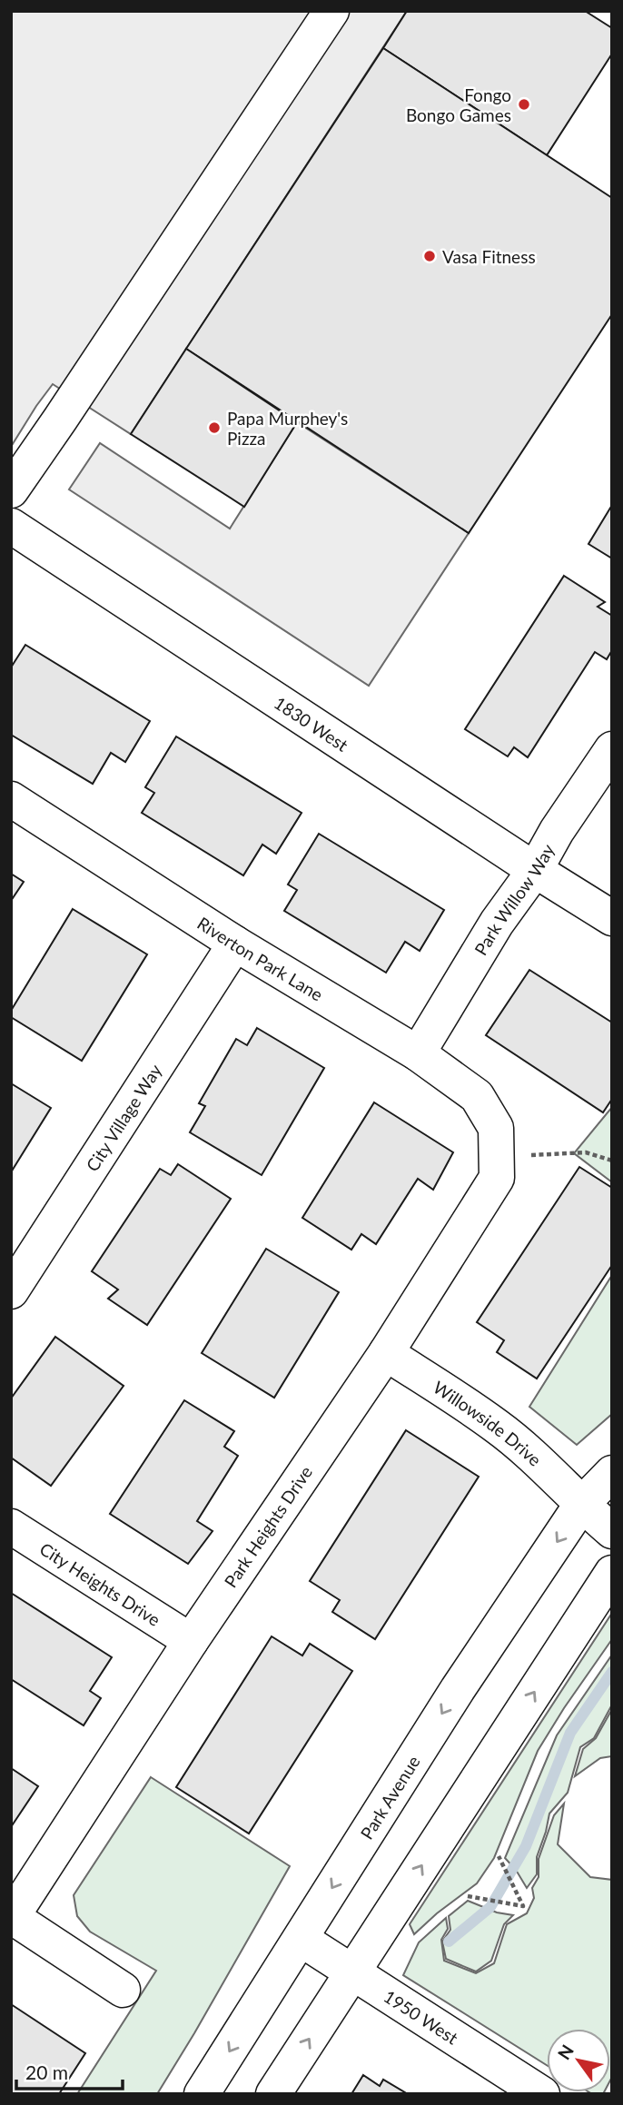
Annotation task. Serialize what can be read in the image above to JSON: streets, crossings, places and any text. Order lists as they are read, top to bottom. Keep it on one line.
{"streets":{"street":["1830 West","Park Willow Way","Riverton Park Lane","City Village Way","Willowside Drive","Park Heights Drive","City Heights Drive","Park Avenue","1950 West"]},"crossings":[["1830 West","Park Willow Way"],["Park Willow Way","Riverton Park Lane"],["Riverton Park Lane","City Village Way"],["Riverton Park Lane","Park Heights Drive"],["Willowside Drive","Park Heights Drive"],["Willowside Drive","Park Avenue"],["Park Heights Drive","City Heights Drive"],["Park Avenue","1950 West"]],"places":["Fongo Bongo Games","Vasa Fitness","Papa Murphey's Pizza"],"scale_bar":"20 m","north":"top left"}
